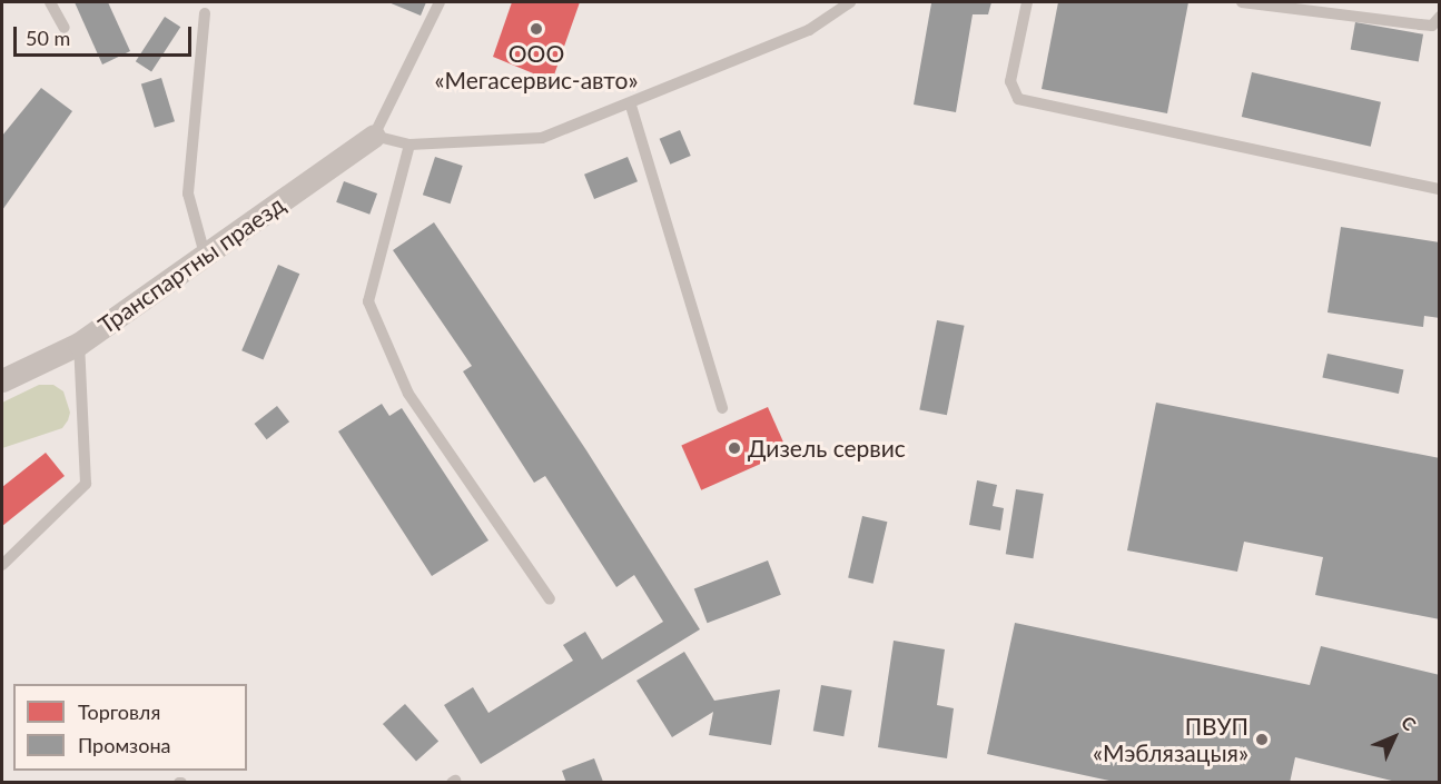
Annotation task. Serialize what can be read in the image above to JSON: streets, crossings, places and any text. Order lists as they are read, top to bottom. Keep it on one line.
{"streets":{"street":["Транспартны праезд"]},"places":["ООО «Мегасервис-авто»","Дизель сервис","ПВУП «Мэблязацыя»"],"legend":["Торговля","Промзона"],"scale_bar":"50 m","north":"top right"}
